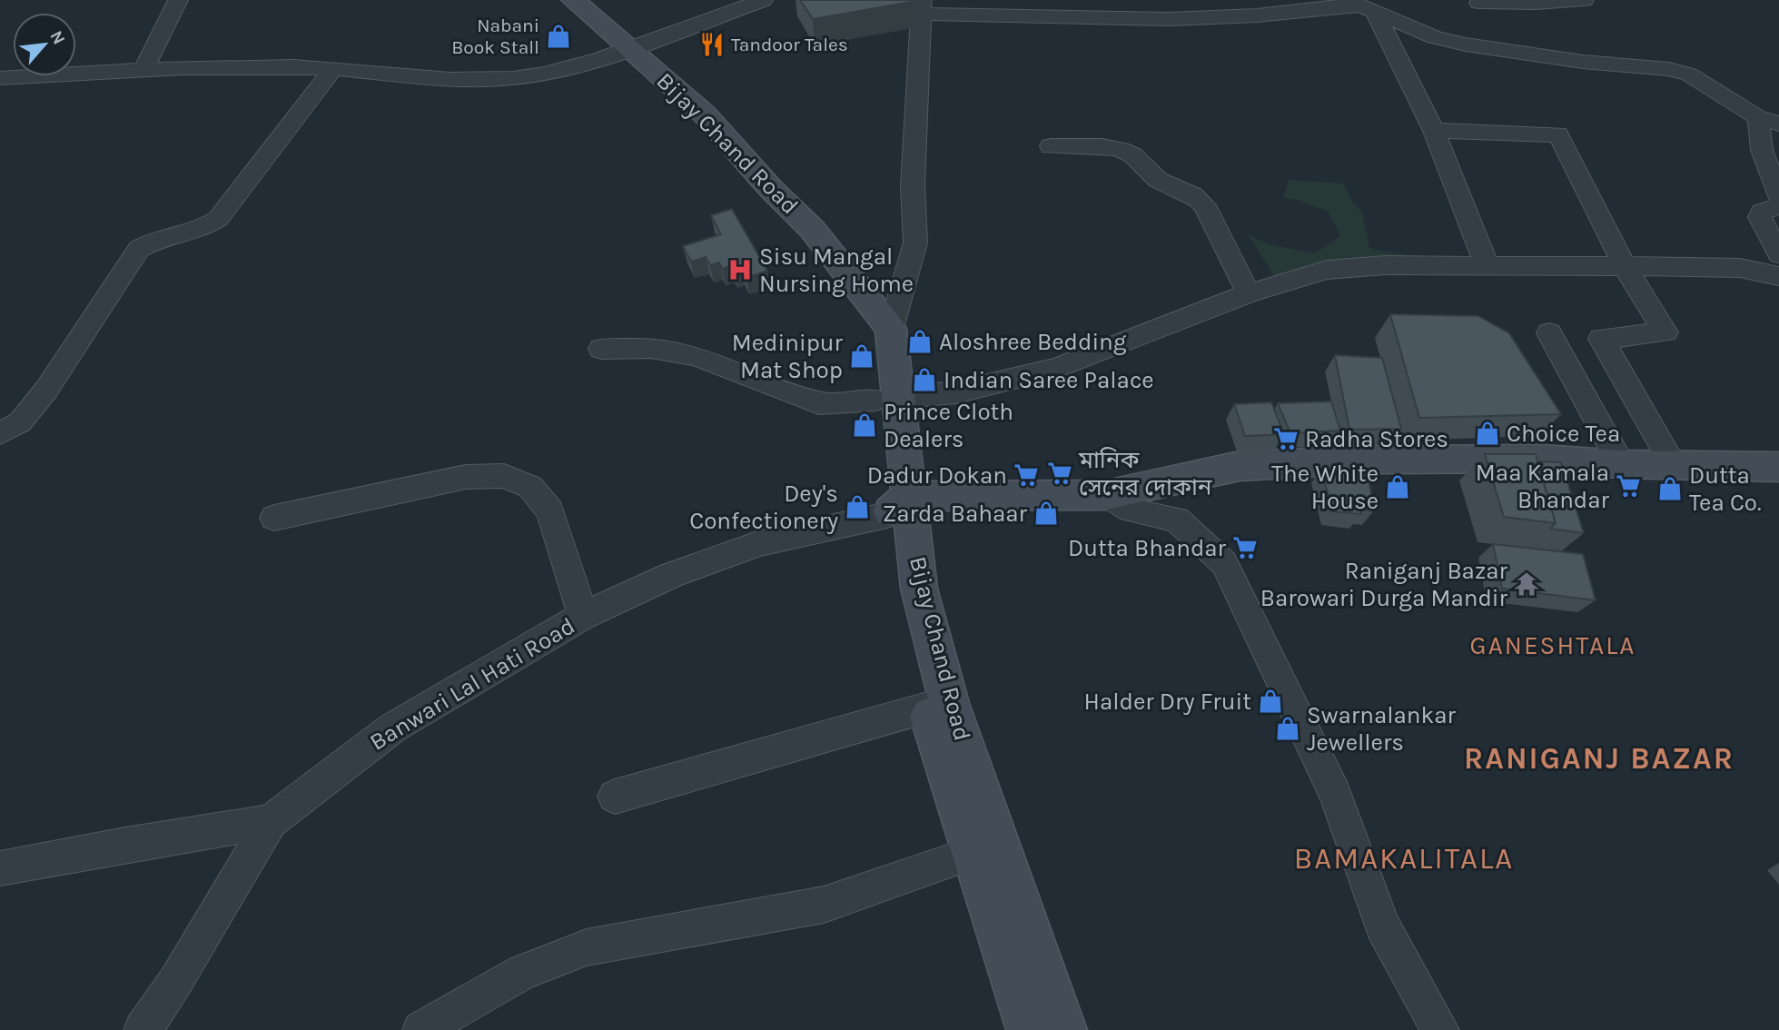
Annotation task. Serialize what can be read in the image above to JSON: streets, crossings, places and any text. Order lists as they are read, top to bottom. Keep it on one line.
{"streets":{"main road":["Bijay Chand Road"],"street":["Banwari Lal Hati Road"]},"crossings":[["Bijay Chand Road","Banwari Lal Hati Road"]],"districts":["GANESHTALA","RANIGANJ BAZAR","BAMAKALITALA"],"places":{"shop":["Nabani Book Stall","Aloshree Bedding","Medinipur Mat Shop","Indian Saree Palace","Prince Cloth Dealers","Choice Tea","The White House","Dutta Tea Co.","Dey's Confectionery","Zarda Bahaar","Halder Dry Fruit","Swarnalankar Jewellers"],"restaurant":["Tandoor Tales"],"hospital":["Sisu Mangal Nursing Home"],"supermarket":["Radha Stores","মানিক সেনের দোকান","Dadur Dokan","Maa Kamala Bhandar","Dutta Bhandar"],"temple":["Raniganj Bazar Barowari Durga Mandir"]},"north":"top right"}
